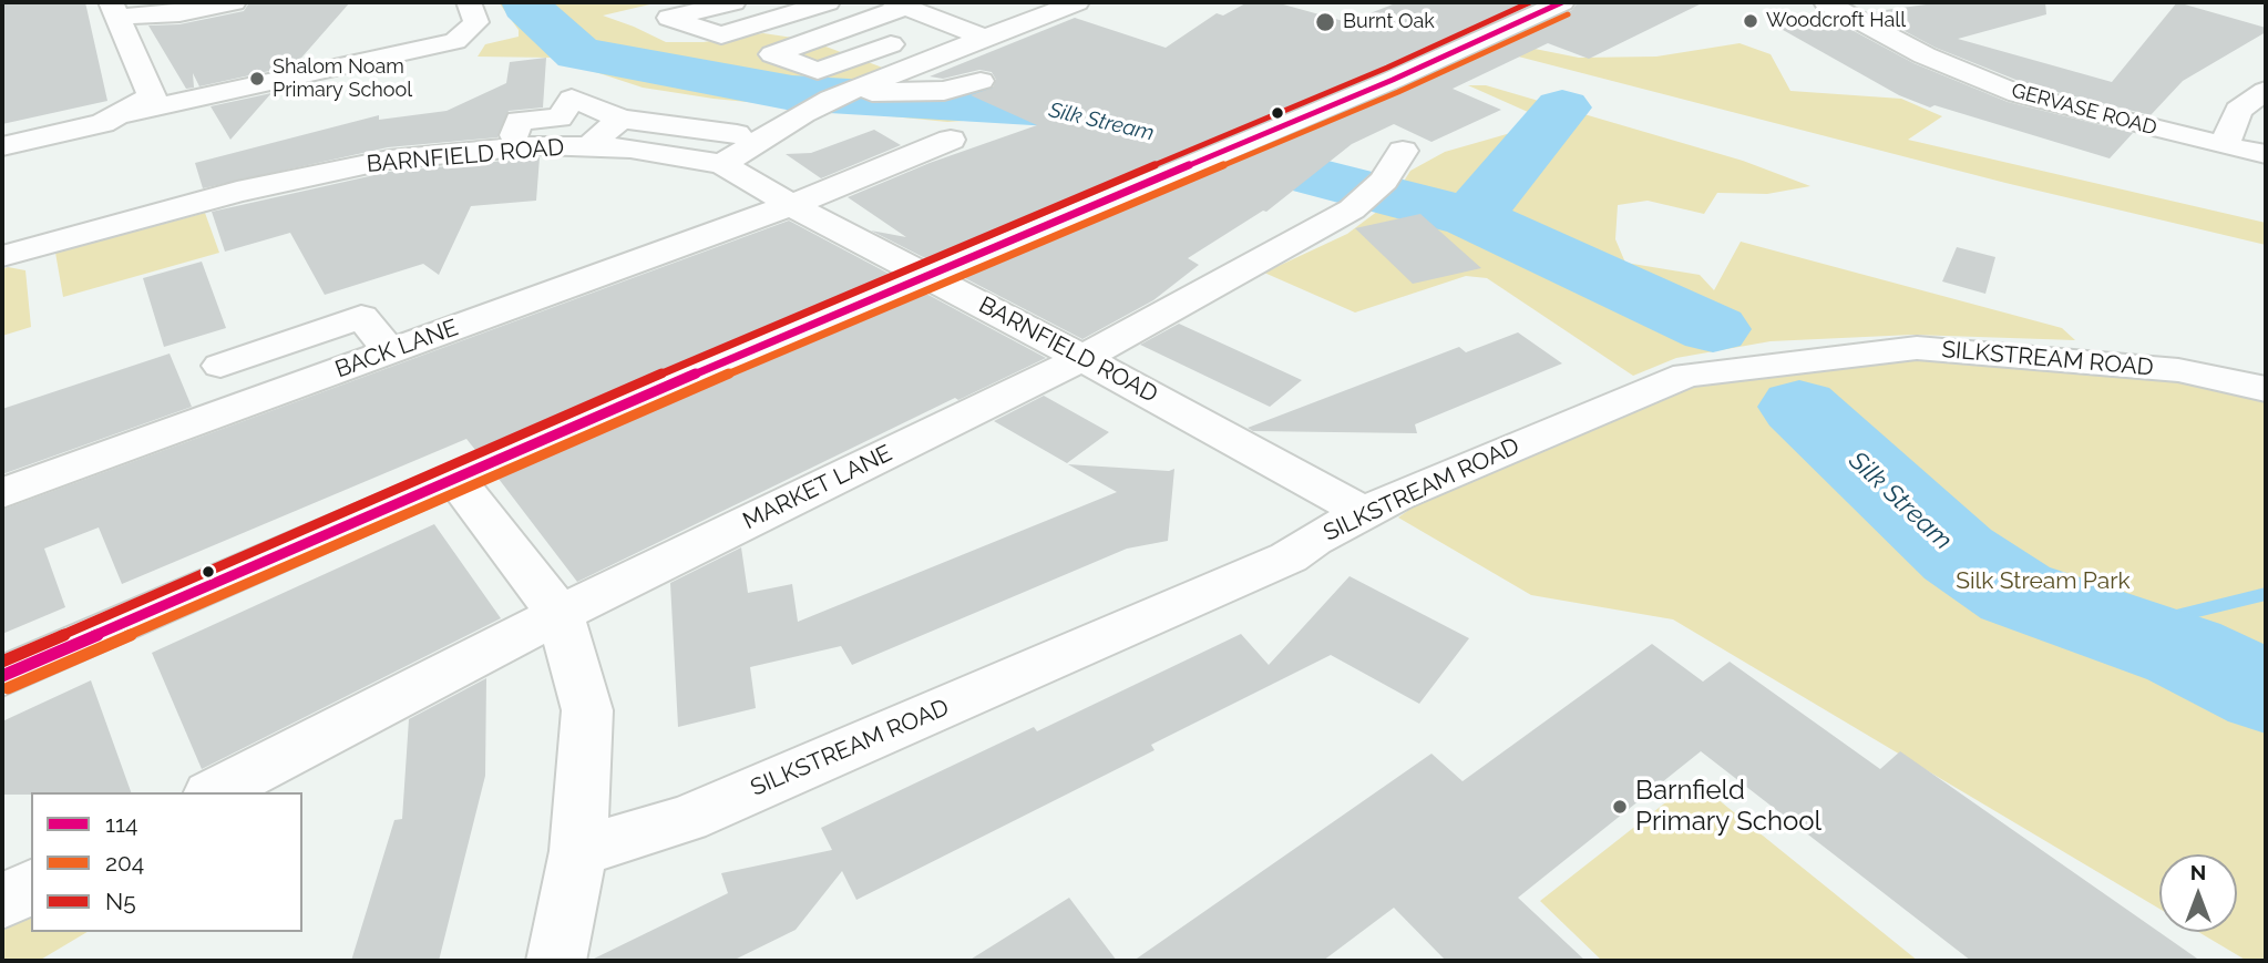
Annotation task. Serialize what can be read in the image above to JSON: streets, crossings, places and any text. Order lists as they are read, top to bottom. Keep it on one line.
{"streets":{"street":["GERVASE ROAD","BARNFIELD ROAD","BACK LANE","SILKSTREAM ROAD","MARKET LANE"]},"crossings":[["BARNFIELD ROAD","BACK LANE"],["BARNFIELD ROAD","SILKSTREAM ROAD"],["BARNFIELD ROAD","MARKET LANE"]],"water":["Silk Stream"],"parks":["Silk Stream Park"],"places":["Woodcroft Hall","Burnt Oak","Shalom Noam Primary School","Barnfield Primary School"],"lines":["transit line 114","transit line N5","transit line 204"],"legend":["114","204","N5"],"north":"top"}
